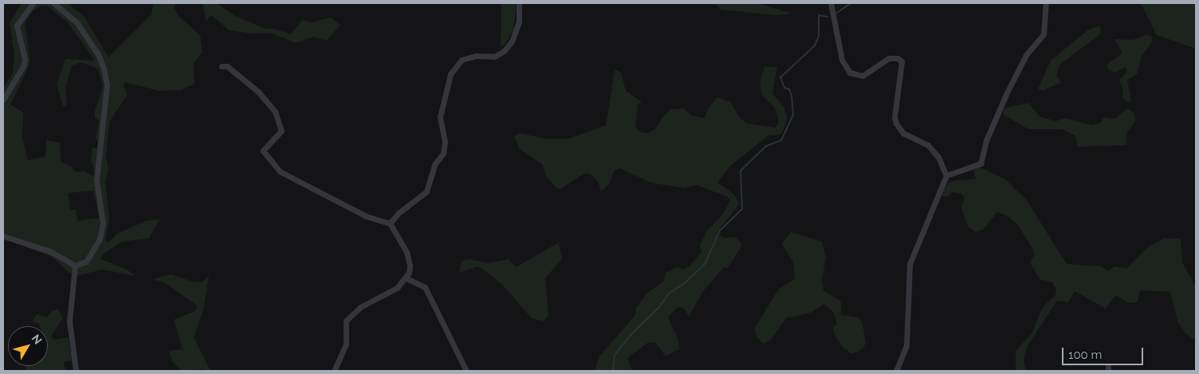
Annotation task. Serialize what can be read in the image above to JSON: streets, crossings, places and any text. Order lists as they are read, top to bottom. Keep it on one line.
{"scale_bar":"100 m","north":"top right"}
